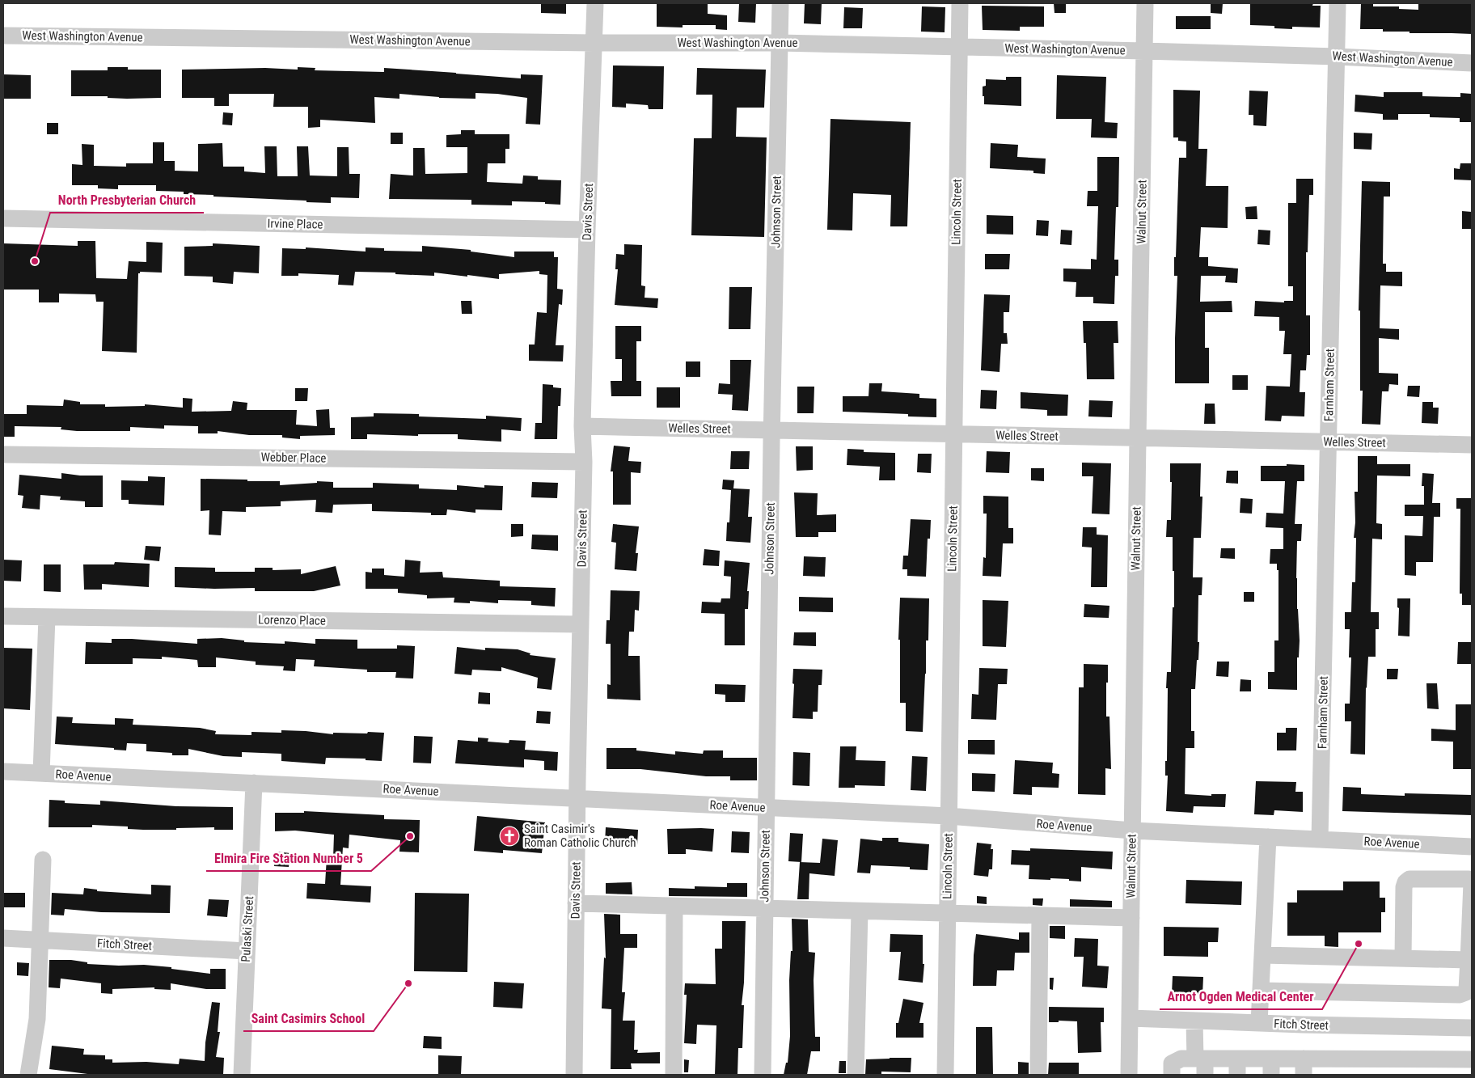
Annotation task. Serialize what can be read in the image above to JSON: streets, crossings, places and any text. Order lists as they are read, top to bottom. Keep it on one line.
{"streets":{"street":["West Washington Avenue","Davis Street","Johnson Street","Lincoln Street","Walnut Street","Irvine Place","Farnham Street","Welles Street","Webber Place","Lorenzo Place","Roe Avenue","Pulaski Street","Fitch Street"]},"crossings":[["West Washington Avenue","Davis Street"],["West Washington Avenue","Johnson Street"],["West Washington Avenue","Lincoln Street"],["West Washington Avenue","Walnut Street"],["West Washington Avenue","Farnham Street"],["Davis Street","Irvine Place"],["Davis Street","Welles Street"],["Davis Street","Webber Place"],["Davis Street","Lorenzo Place"],["Davis Street","Roe Avenue"],["Johnson Street","Welles Street"],["Johnson Street","Roe Avenue"],["Lincoln Street","Welles Street"],["Lincoln Street","Roe Avenue"],["Walnut Street","Welles Street"],["Walnut Street","Roe Avenue"],["Walnut Street","Fitch Street"],["Farnham Street","Welles Street"],["Farnham Street","Roe Avenue"],["Roe Avenue","Pulaski Street"],["Pulaski Street","Fitch Street"]],"places":{"other":["North Presbyterian Church","Elmira Fire Station Number 5","Arnot Ogden Medical Center","Saint Casimirs School"],"church":["Saint Casimir's Roman Catholic Church"]}}
